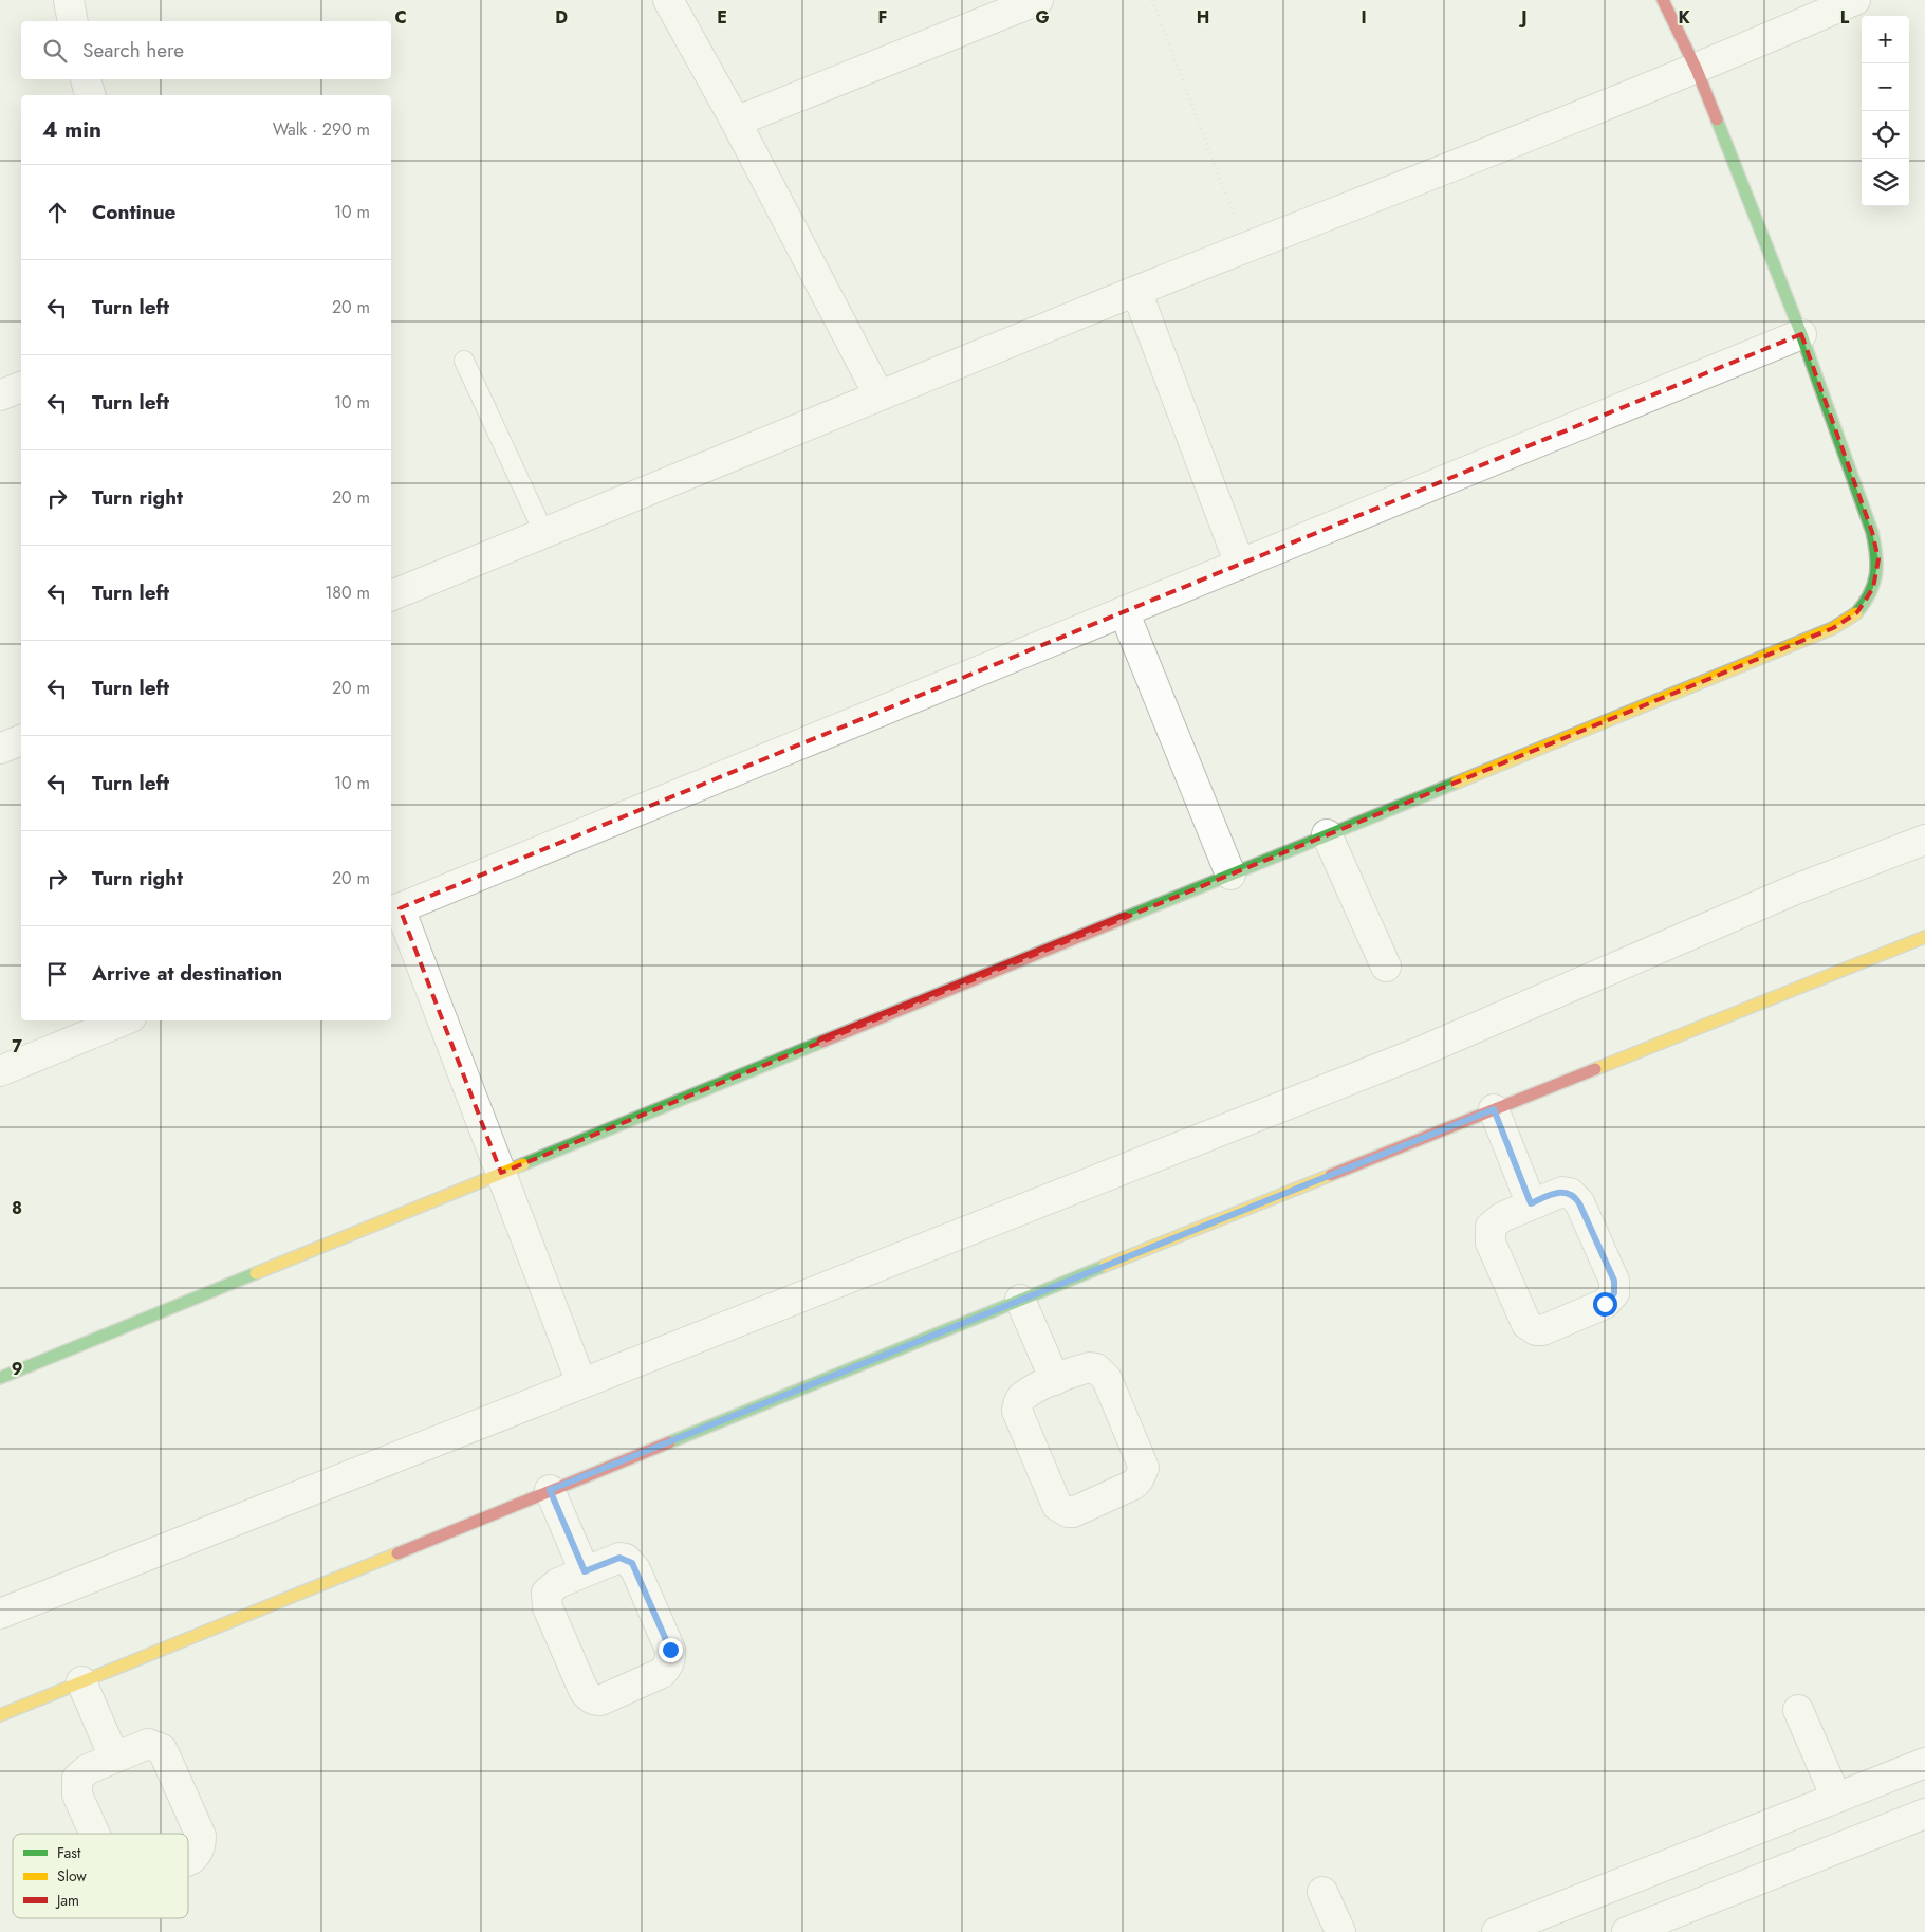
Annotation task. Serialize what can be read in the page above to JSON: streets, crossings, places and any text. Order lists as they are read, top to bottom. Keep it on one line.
{"legend":["Fast","Slow","Jam"],"page":{"map_buttons":["+","−"],"search":"Search here","heading":["4 min","Walk · 290 m"],"list":[["Continue","10 m"],["Turn left","20 m"],["Turn left","10 m"],["Turn right","20 m"],["Turn left","180 m"],["Turn left","20 m"],["Turn left","10 m"],["Turn right","20 m"],"Arrive at destination"]},"grid":{"columns":["C","D","E","F","G","H","I","J","K","L"],"rows":["7","8","9"]}}
